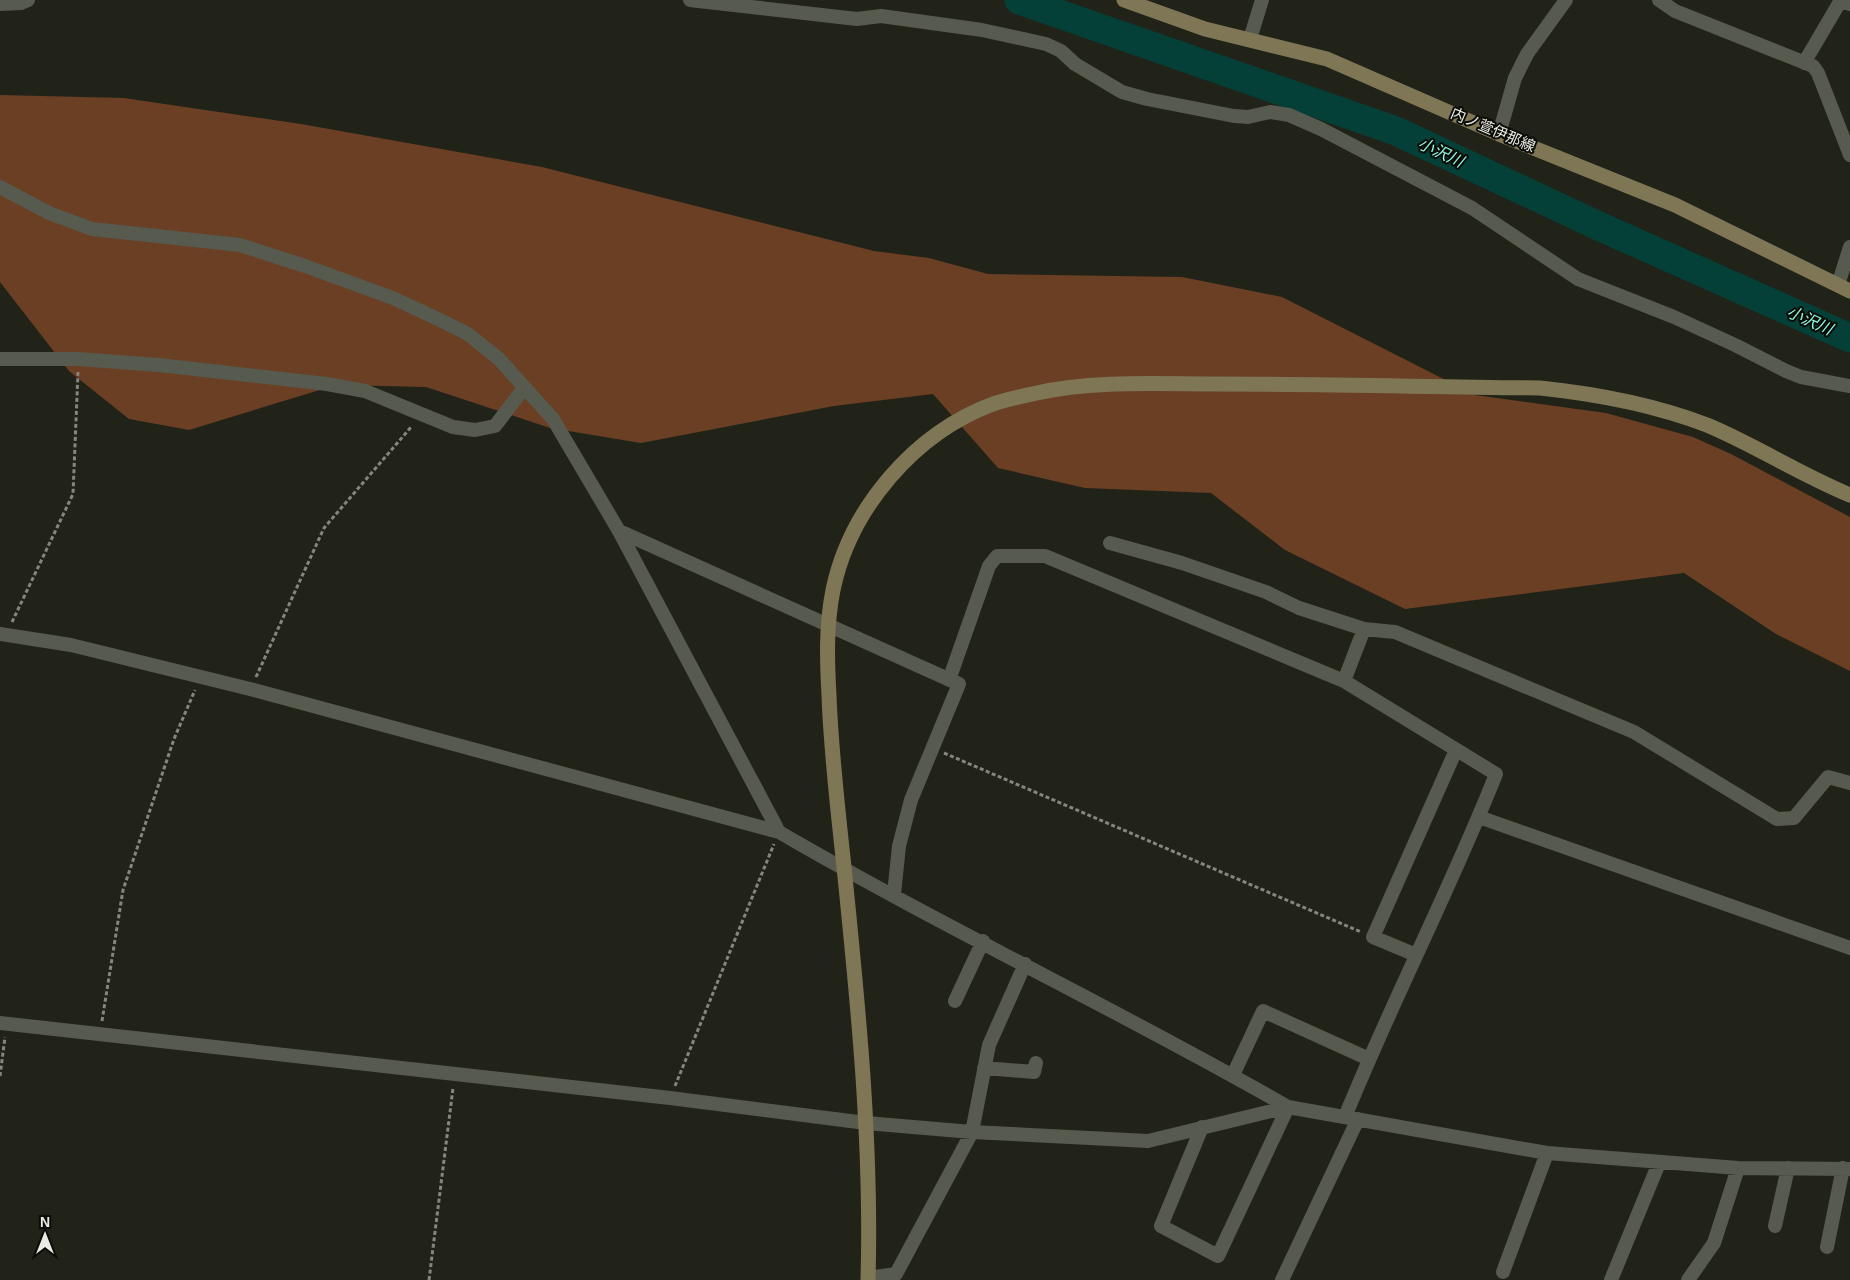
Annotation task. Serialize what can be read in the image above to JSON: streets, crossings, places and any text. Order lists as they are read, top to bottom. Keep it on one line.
{"streets":{"street":["内ノ萱伊那線"]},"water":["小沢川"],"north":"top"}
